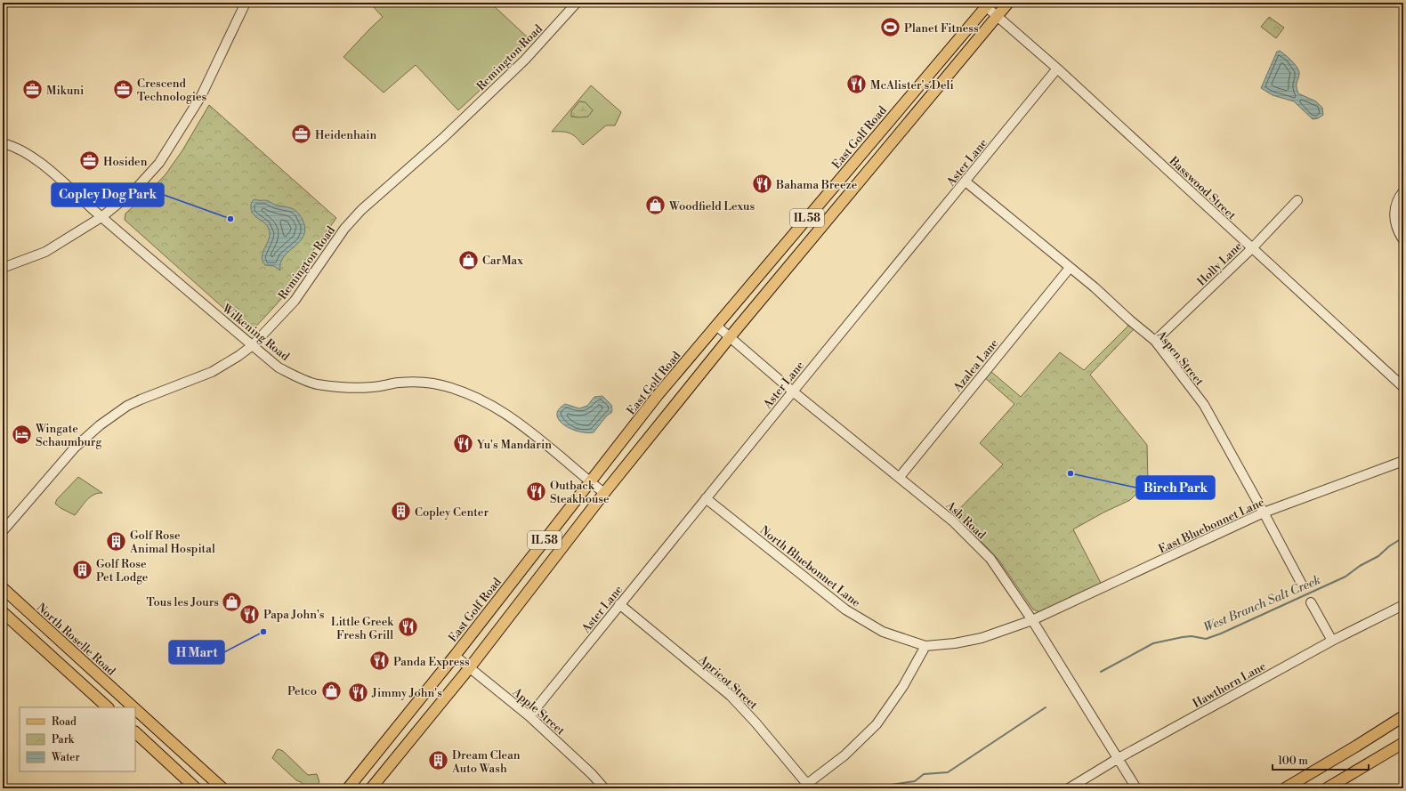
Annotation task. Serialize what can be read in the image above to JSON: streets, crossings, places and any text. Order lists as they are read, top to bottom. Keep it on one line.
{"streets":{"main road":["East Golf Road","IL 58","North Roselle Road"],"street":["Remington Road","Aster Lane","Basswood Street","Holly Lane","Wilkening Road","Aspen Street","Azalea Lane","Ash Road","East Bluebonnet Lane","North Bluebonnet Lane","Apricot Street","Hawthorn Lane","Apple Street"]},"crossings":[["Remington Road","Wilkening Road"],["East Golf Road","Basswood Street"],["East Golf Road","Wilkening Road"],["East Golf Road","Ash Road"],["East Golf Road","Apple Street"],["Aster Lane","Basswood Street"],["Aster Lane","Aspen Street"],["Aster Lane","Ash Road"],["Aster Lane","North Bluebonnet Lane"],["Aster Lane","Apricot Street"],["Aster Lane","Apple Street"],["Basswood Street","IL 58"],["Basswood Street","Holly Lane"],["IL 58","Wilkening Road"],["IL 58","Ash Road"],["IL 58","Apple Street"],["Holly Lane","Aspen Street"],["Aspen Street","Azalea Lane"],["Aspen Street","East Bluebonnet Lane"],["Azalea Lane","Ash Road"],["Ash Road","East Bluebonnet Lane"],["Ash Road","North Bluebonnet Lane"],["Ash Road","Hawthorn Lane"],["East Bluebonnet Lane","North Bluebonnet Lane"]],"water":["West Branch Salt Creek"],"places":{"sports":["Planet Fitness"],"restaurant":["McAlister's Deli","Bahama Breeze","Yu's Mandarin","Outback Steakhouse","Papa John's","Little Greek Fresh Grill","Panda Express","Jimmy John's"],"office":["Crescend Technologies","Mikuni","Heidenhain","Hosiden"],"shop":["Woodfield Lexus","CarMax","Tous les Jours","Petco"],"other":["Copley Dog Park","Birch Park","H Mart"],"hotel":["Wingate Schaumburg"],"building":["Copley Center","Golf Rose Animal Hospital","Golf Rose Pet Lodge","Dream Clean Auto Wash"]},"legend":["Road","Park","Water"],"scale_bar":"100 m"}
